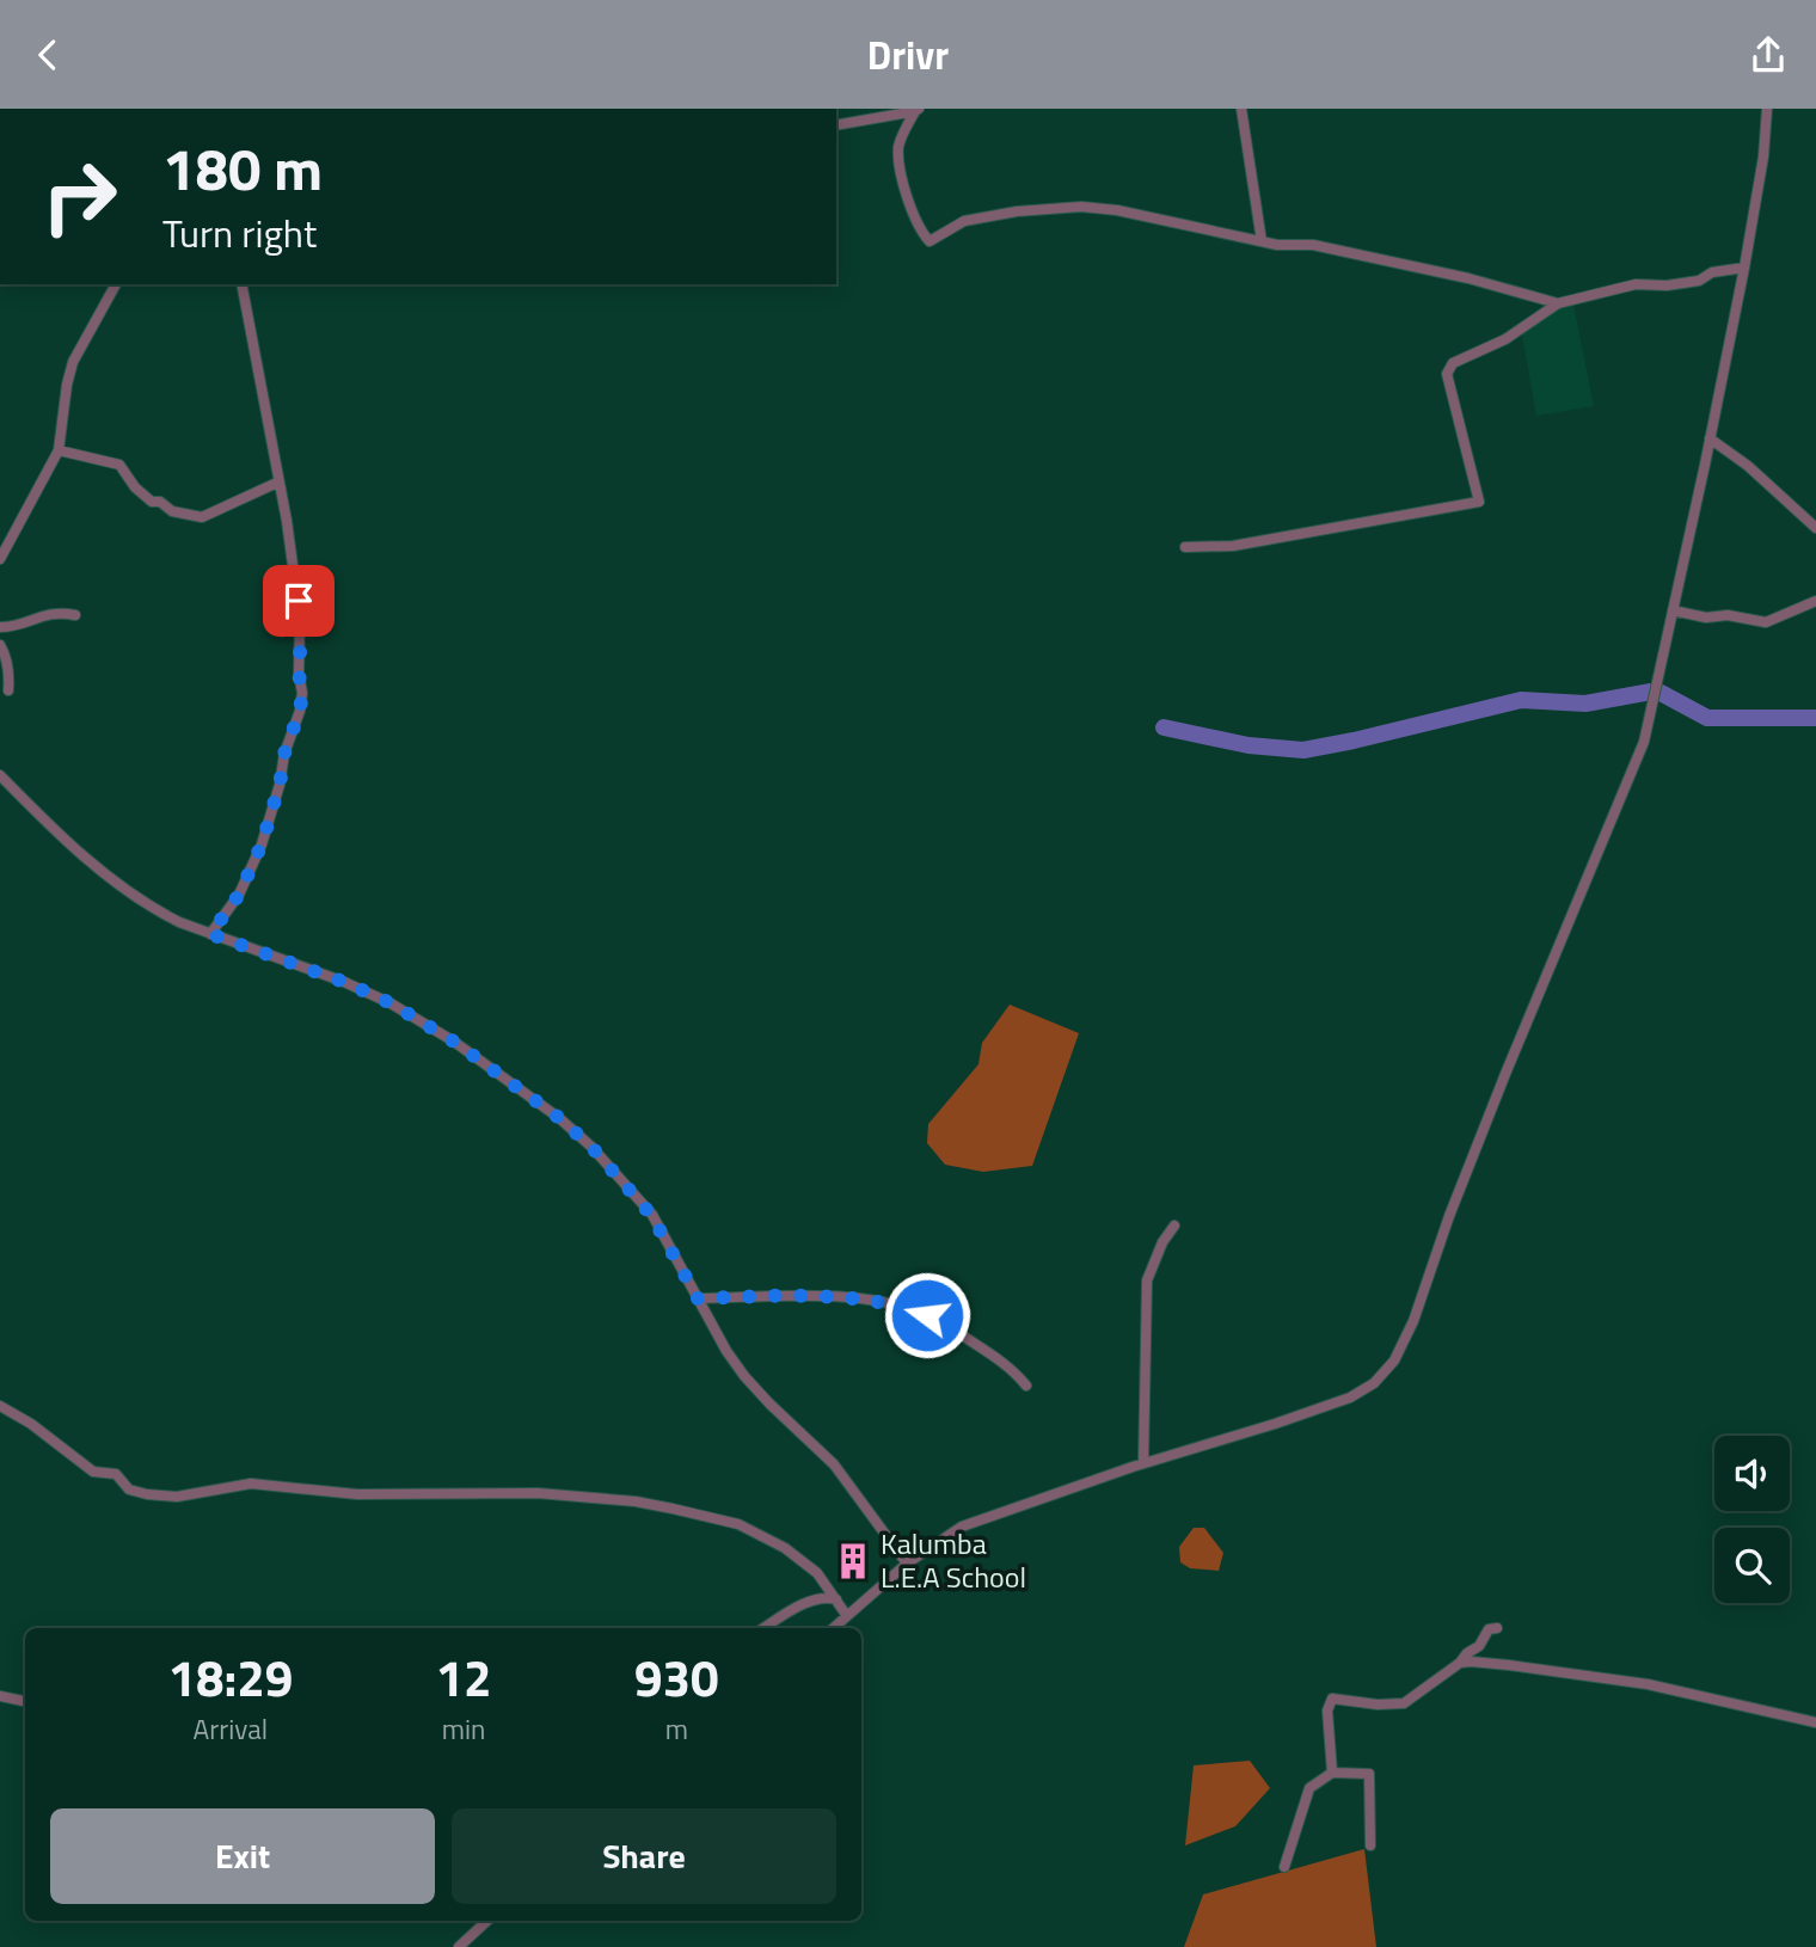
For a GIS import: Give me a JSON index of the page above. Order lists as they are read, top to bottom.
{
  "places": {
    "building": ["Kalumba L.E.A School"]
  },
  "page": {
    "header": "Drivr",
    "turn": ["180 m", "Turn right"],
    "eta": [
      "18:29",
      "Arrival",
      "12",
      "min",
      "930",
      "m"
    ],
    "buttons": ["Exit", "Share"]
  }
}
